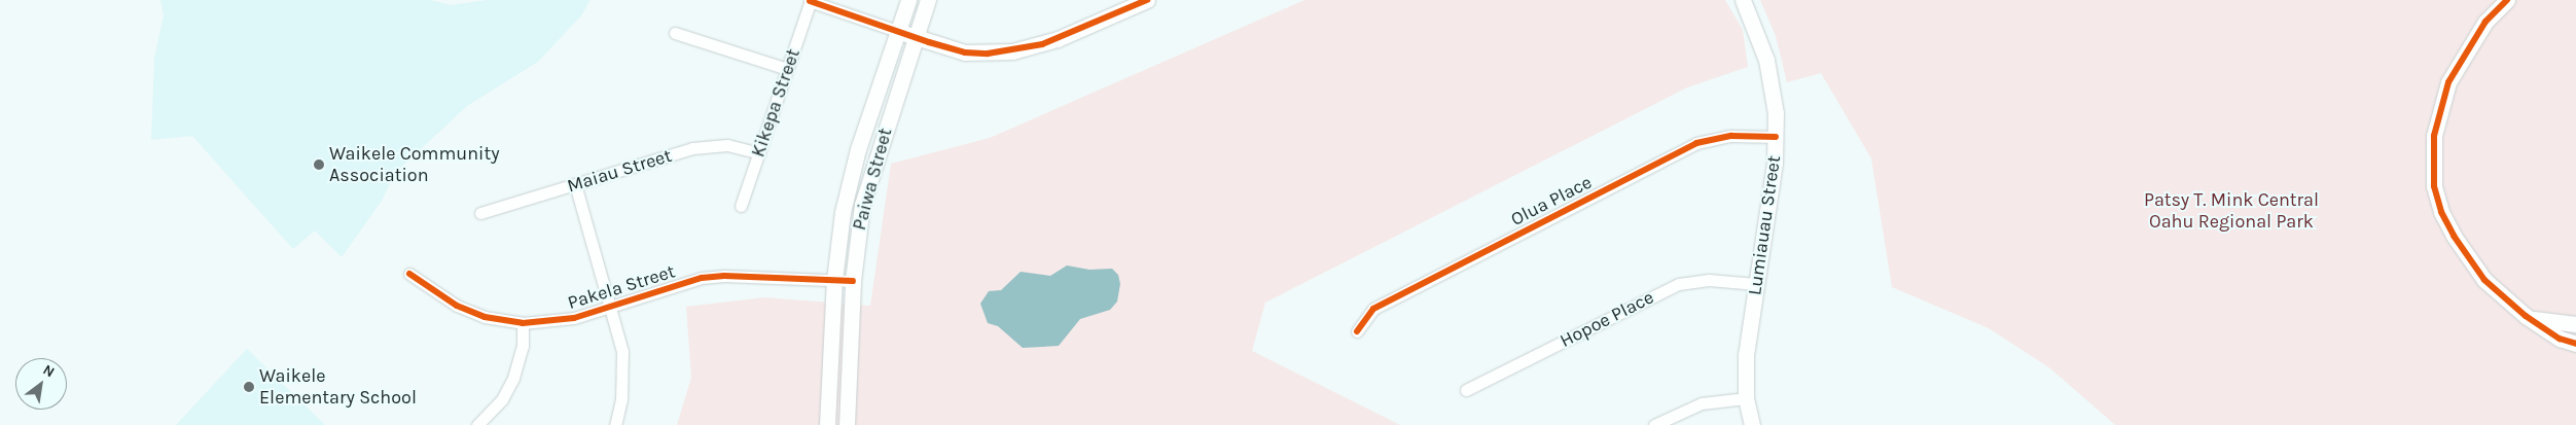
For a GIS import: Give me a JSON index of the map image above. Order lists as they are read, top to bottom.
{
  "streets": {
    "street": [
      "Kikepa Street",
      "Maiau Street",
      "Paiwa Street",
      "Olua Place",
      "Lumiauau Street",
      "Pakela Street",
      "Hopoe Place"
    ]
  },
  "crossings": [
    ["Kikepa Street", "Maiau Street"],
    ["Paiwa Street", "Pakela Street"],
    ["Olua Place", "Lumiauau Street"],
    ["Lumiauau Street", "Hopoe Place"]
  ],
  "parks": ["Patsy T. Mink Central Oahu Regional Park"],
  "places": ["Waikele Community Association", "Waikele Elementary School"],
  "north": "top right"
}
